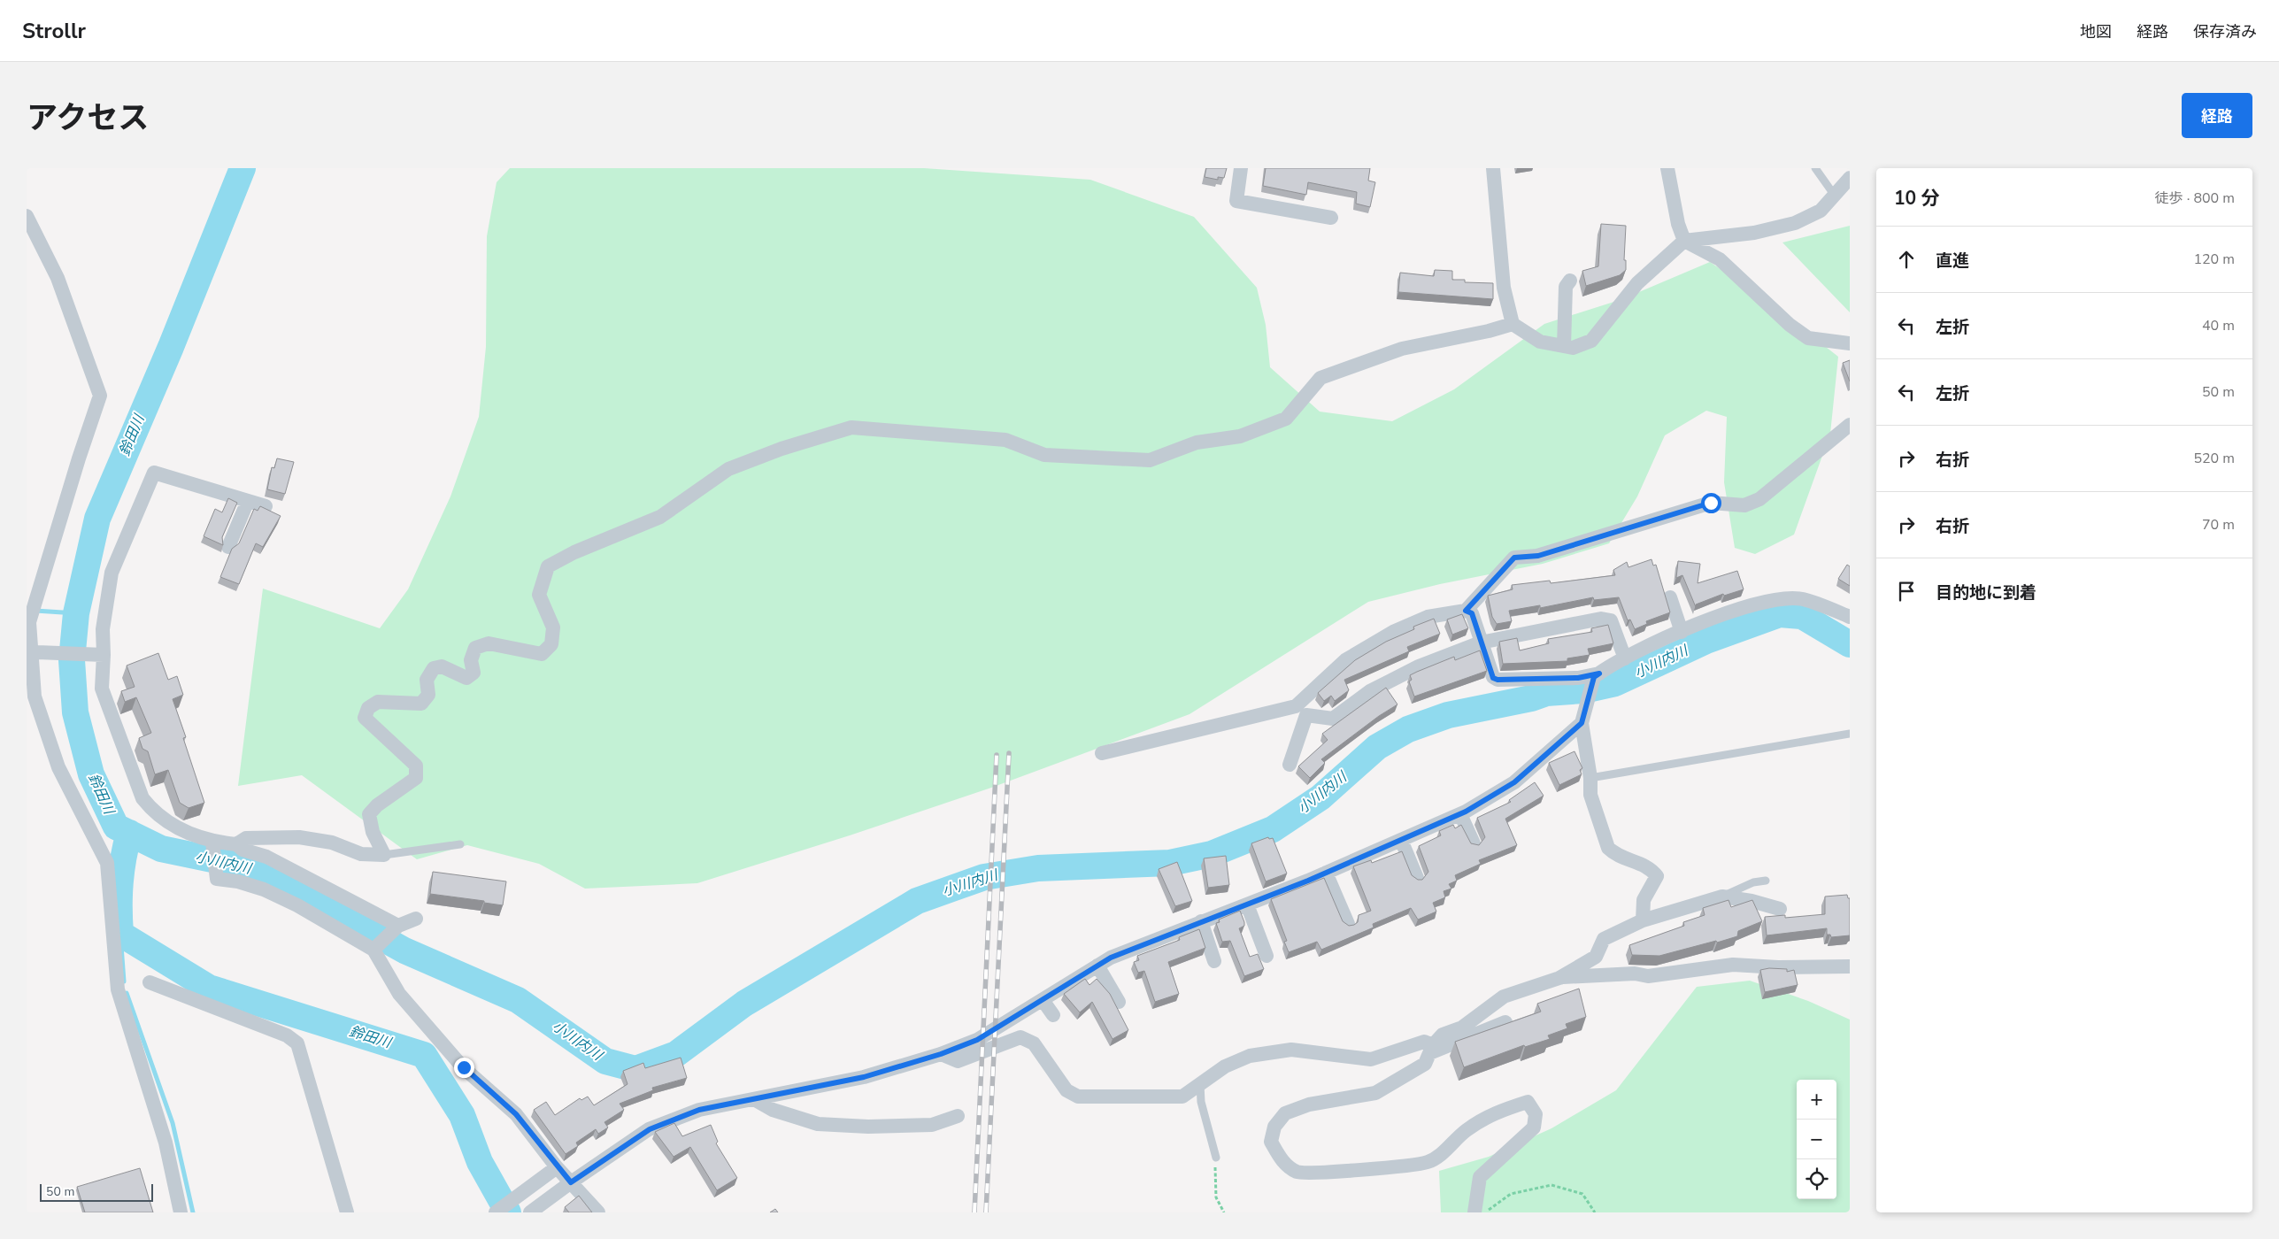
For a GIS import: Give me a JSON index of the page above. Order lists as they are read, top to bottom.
{
  "water": ["鈴田川", "小川内川"],
  "scale_bar": "50 m",
  "page": {
    "header": "Strollr",
    "nav": ["地図", "経路", "保存済み"],
    "title": "アクセス",
    "buttons": "経路",
    "heading": ["10 分", "徒歩 · 800 m"],
    "list": [
      ["直進", "120 m"],
      ["左折", "40 m"],
      ["左折", "50 m"],
      ["右折", "520 m"],
      ["右折", "70 m"],
      "目的地に到着"
    ],
    "map_buttons": ["+", "−"],
    "scale": "50 m"
  }
}
